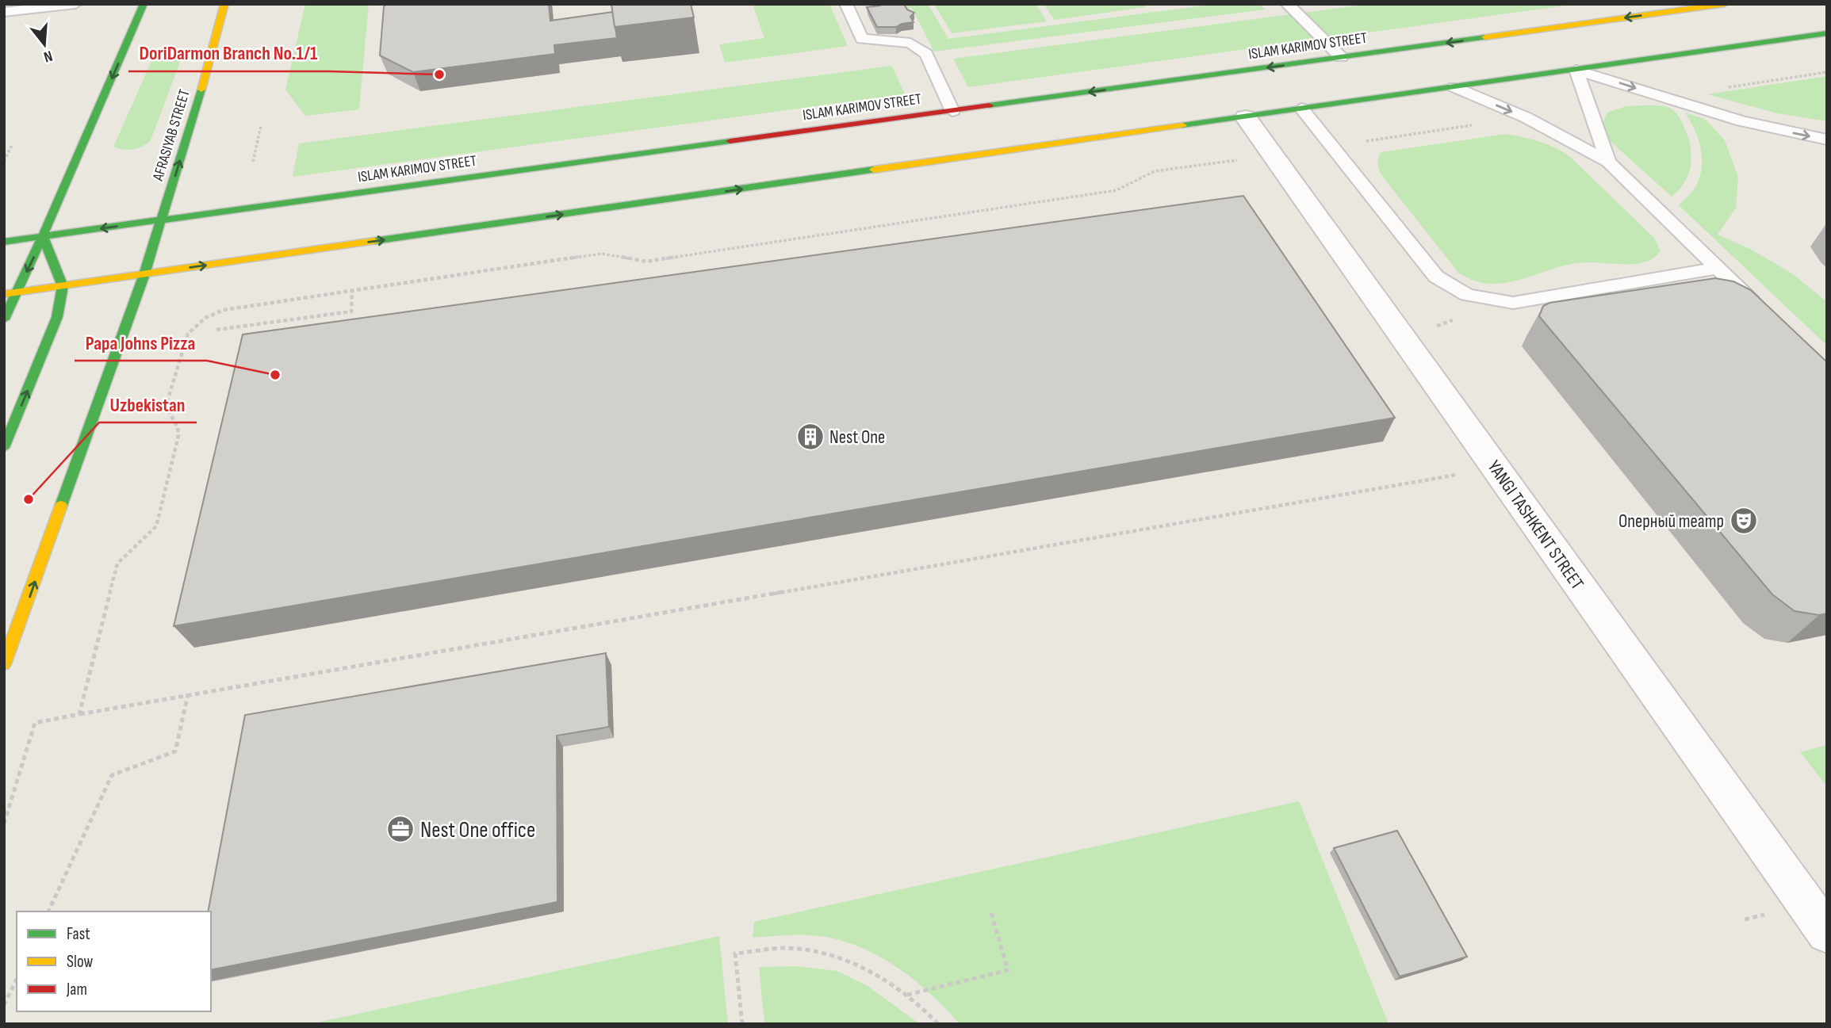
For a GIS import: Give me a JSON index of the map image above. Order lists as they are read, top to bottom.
{
  "streets": {
    "main road": ["ISLAM KARIMOV STREET", "AFRASIYAB STREET"],
    "street": ["YANGI TASHKENT STREET"]
  },
  "crossings": [
    ["ISLAM KARIMOV STREET", "AFRASIYAB STREET"]
  ],
  "places": {
    "other": ["DoriDarmon Branch No.1/1", "Papa Johns Pizza", "Uzbekistan"],
    "building": ["Nest One"],
    "theatre": ["Оперный театр"],
    "office": ["Nest One office"]
  },
  "legend": ["Fast", "Slow", "Jam"],
  "north": "bottom"
}
